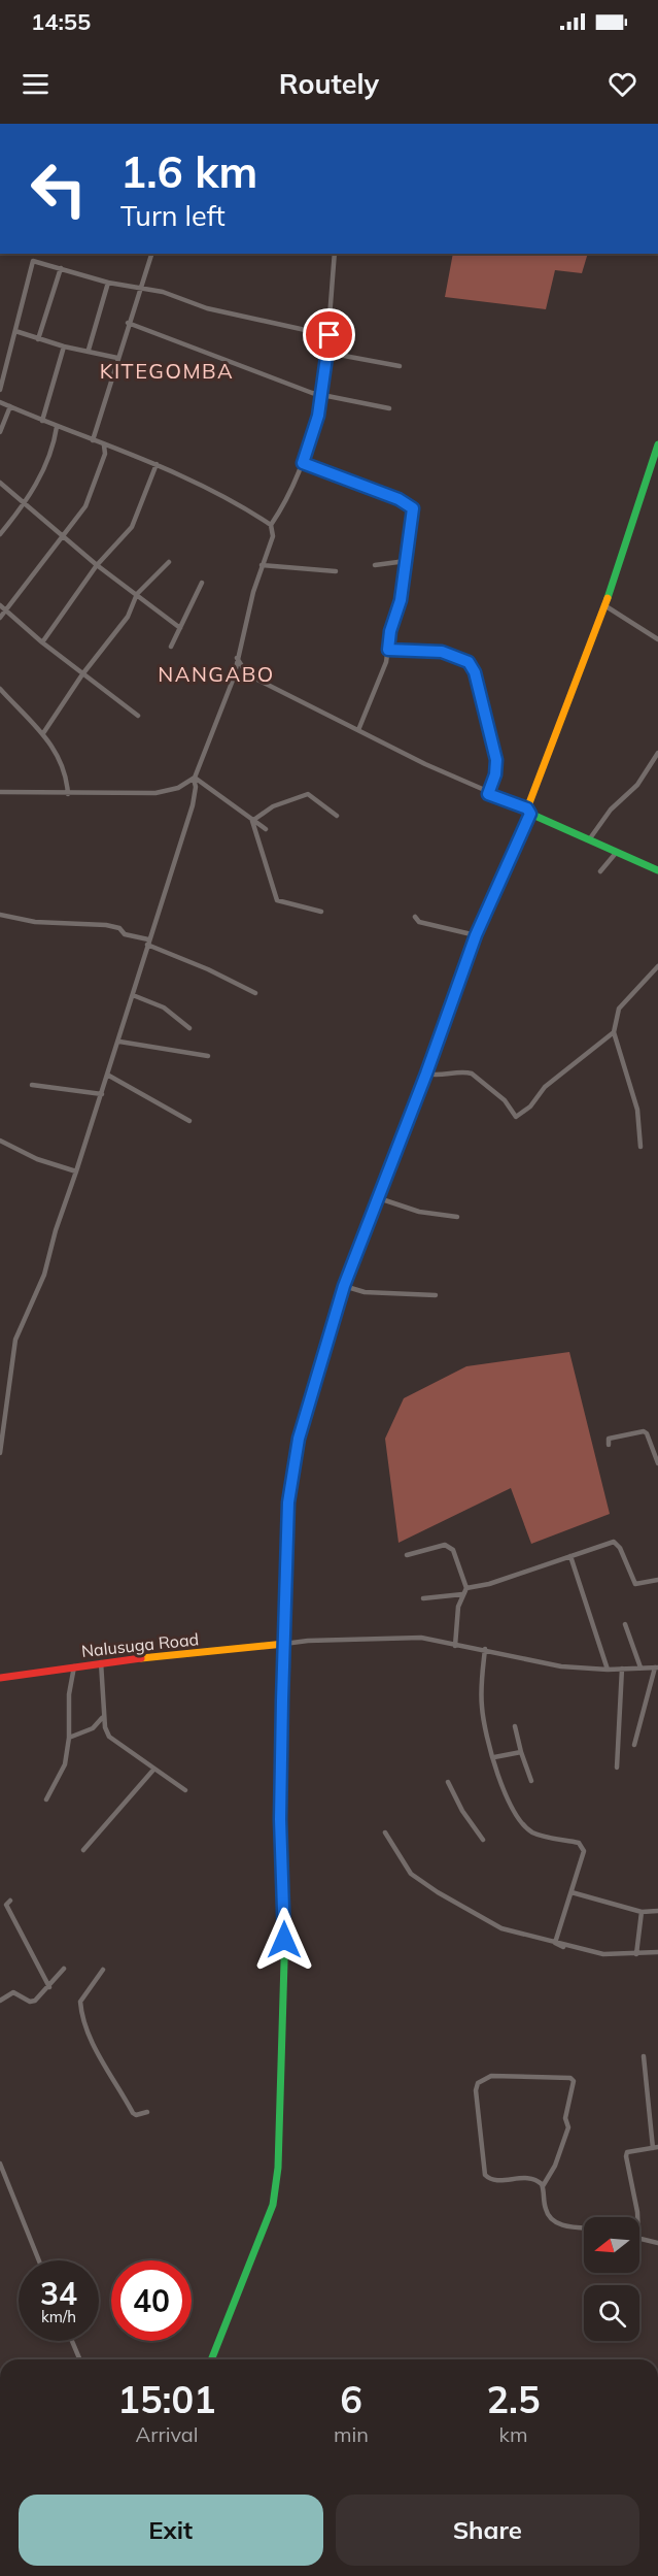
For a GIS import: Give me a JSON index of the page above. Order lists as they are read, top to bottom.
{
  "streets": {
    "street": ["Nalusuga Road"]
  },
  "districts": ["KITEGOMBA", "NANGABO"],
  "north": "left",
  "page": {
    "status": "14:55",
    "header": "Routely",
    "turn": ["1.6 km", "Turn left"],
    "speed": "34 km/h",
    "limit": "40",
    "eta": [
      "15:01",
      "Arrival",
      "6",
      "min",
      "2.5",
      "km"
    ],
    "buttons": ["Exit", "Share"]
  }
}
